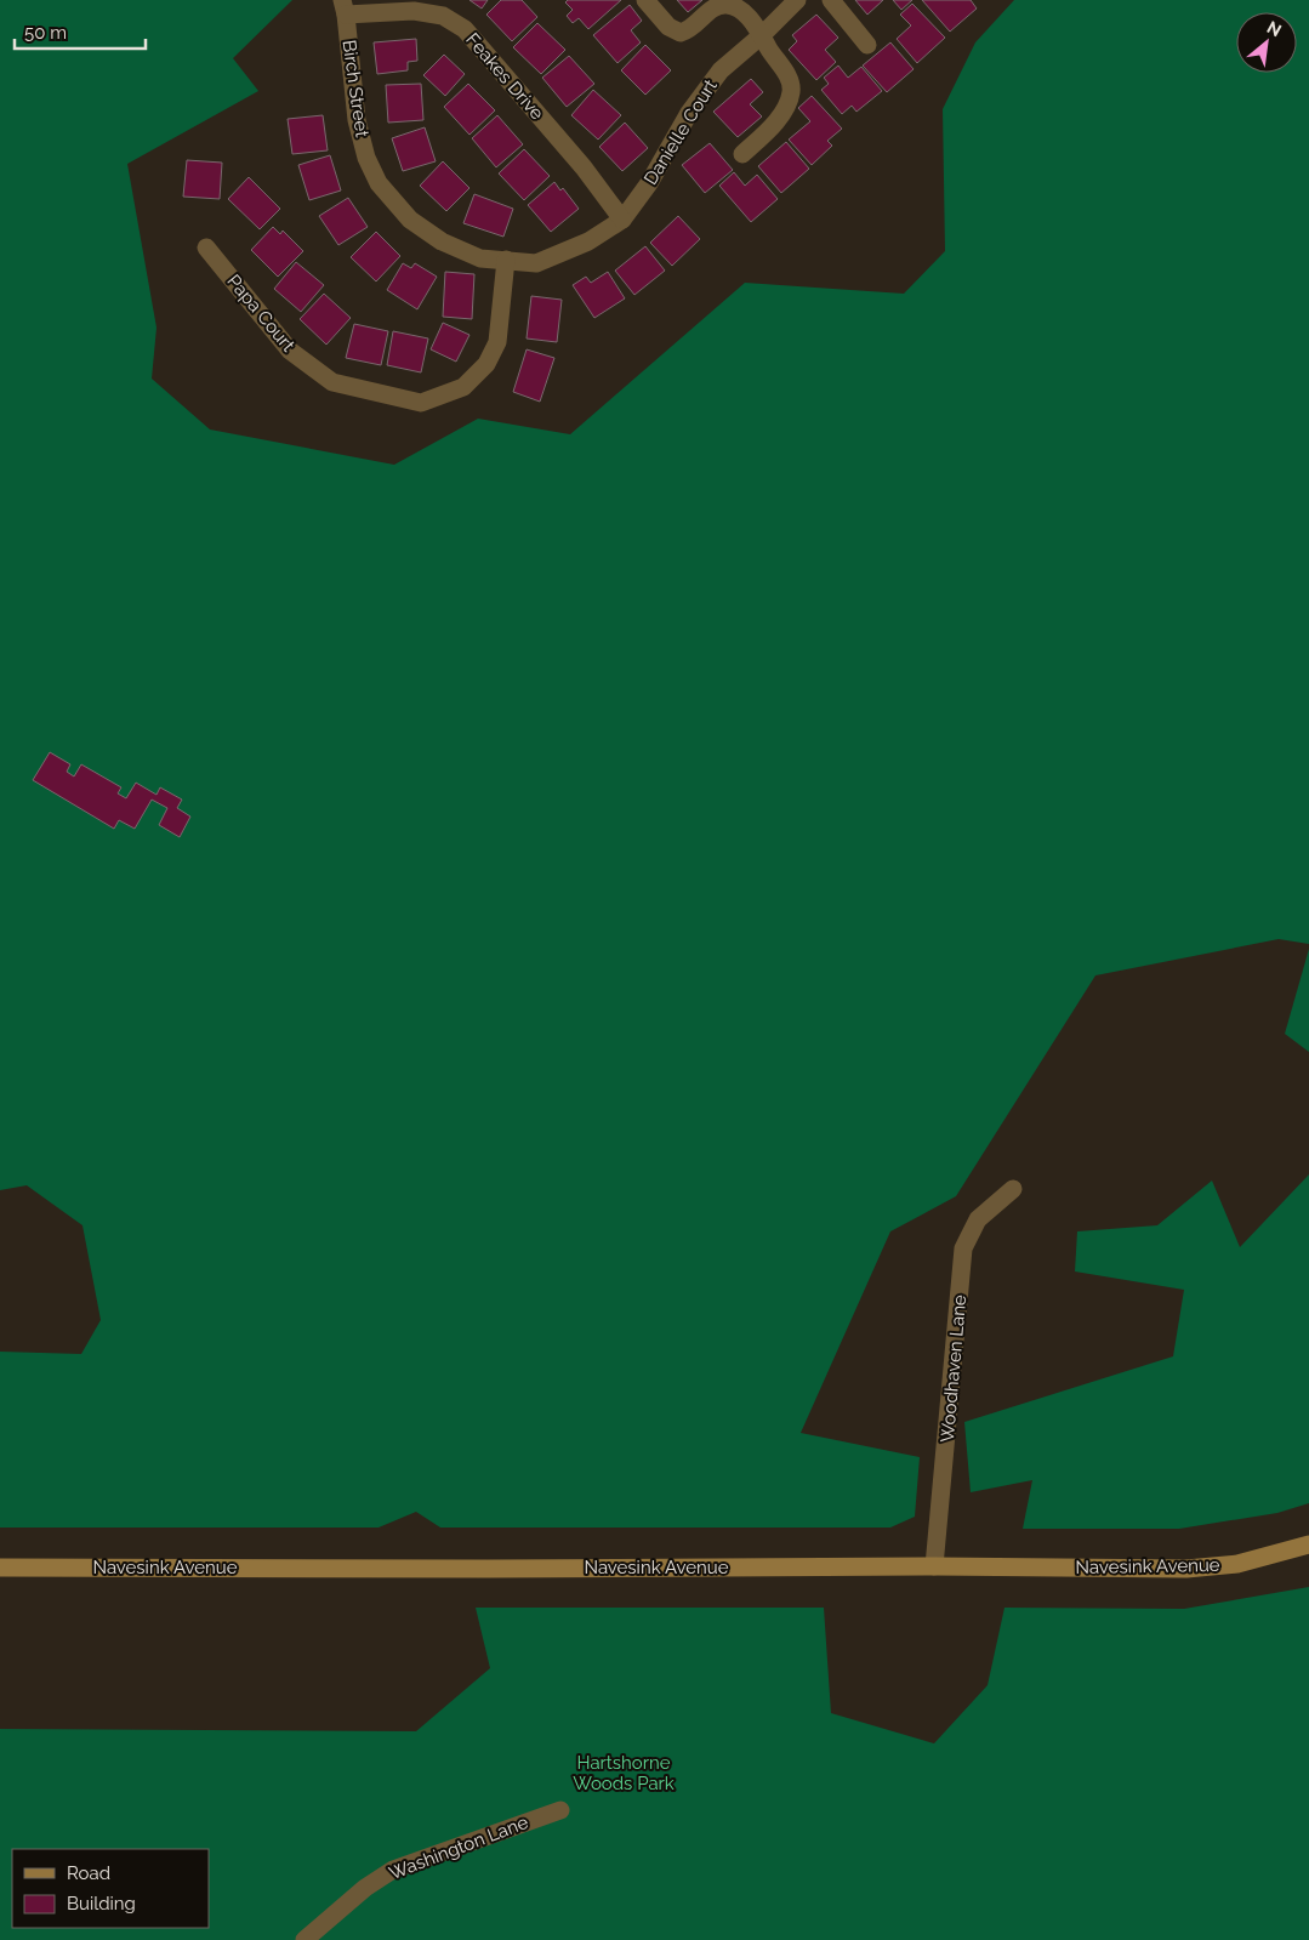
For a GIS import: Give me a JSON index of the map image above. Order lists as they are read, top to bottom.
{
  "streets": {
    "main road": ["Navesink Avenue"],
    "street": [
      "Feakes Drive",
      "Birch Street",
      "Danielle Court",
      "Papa Court",
      "Woodhaven Lane",
      "Washington Lane"
    ]
  },
  "crossings": [
    ["Feakes Drive", "Birch Street"],
    ["Feakes Drive", "Danielle Court"],
    ["Birch Street", "Danielle Court"],
    ["Birch Street", "Papa Court"],
    ["Woodhaven Lane", "Navesink Avenue"]
  ],
  "parks": ["Hartshorne Woods Park"],
  "legend": ["Road", "Building"],
  "scale_bar": "50 m",
  "north": "top right"
}
